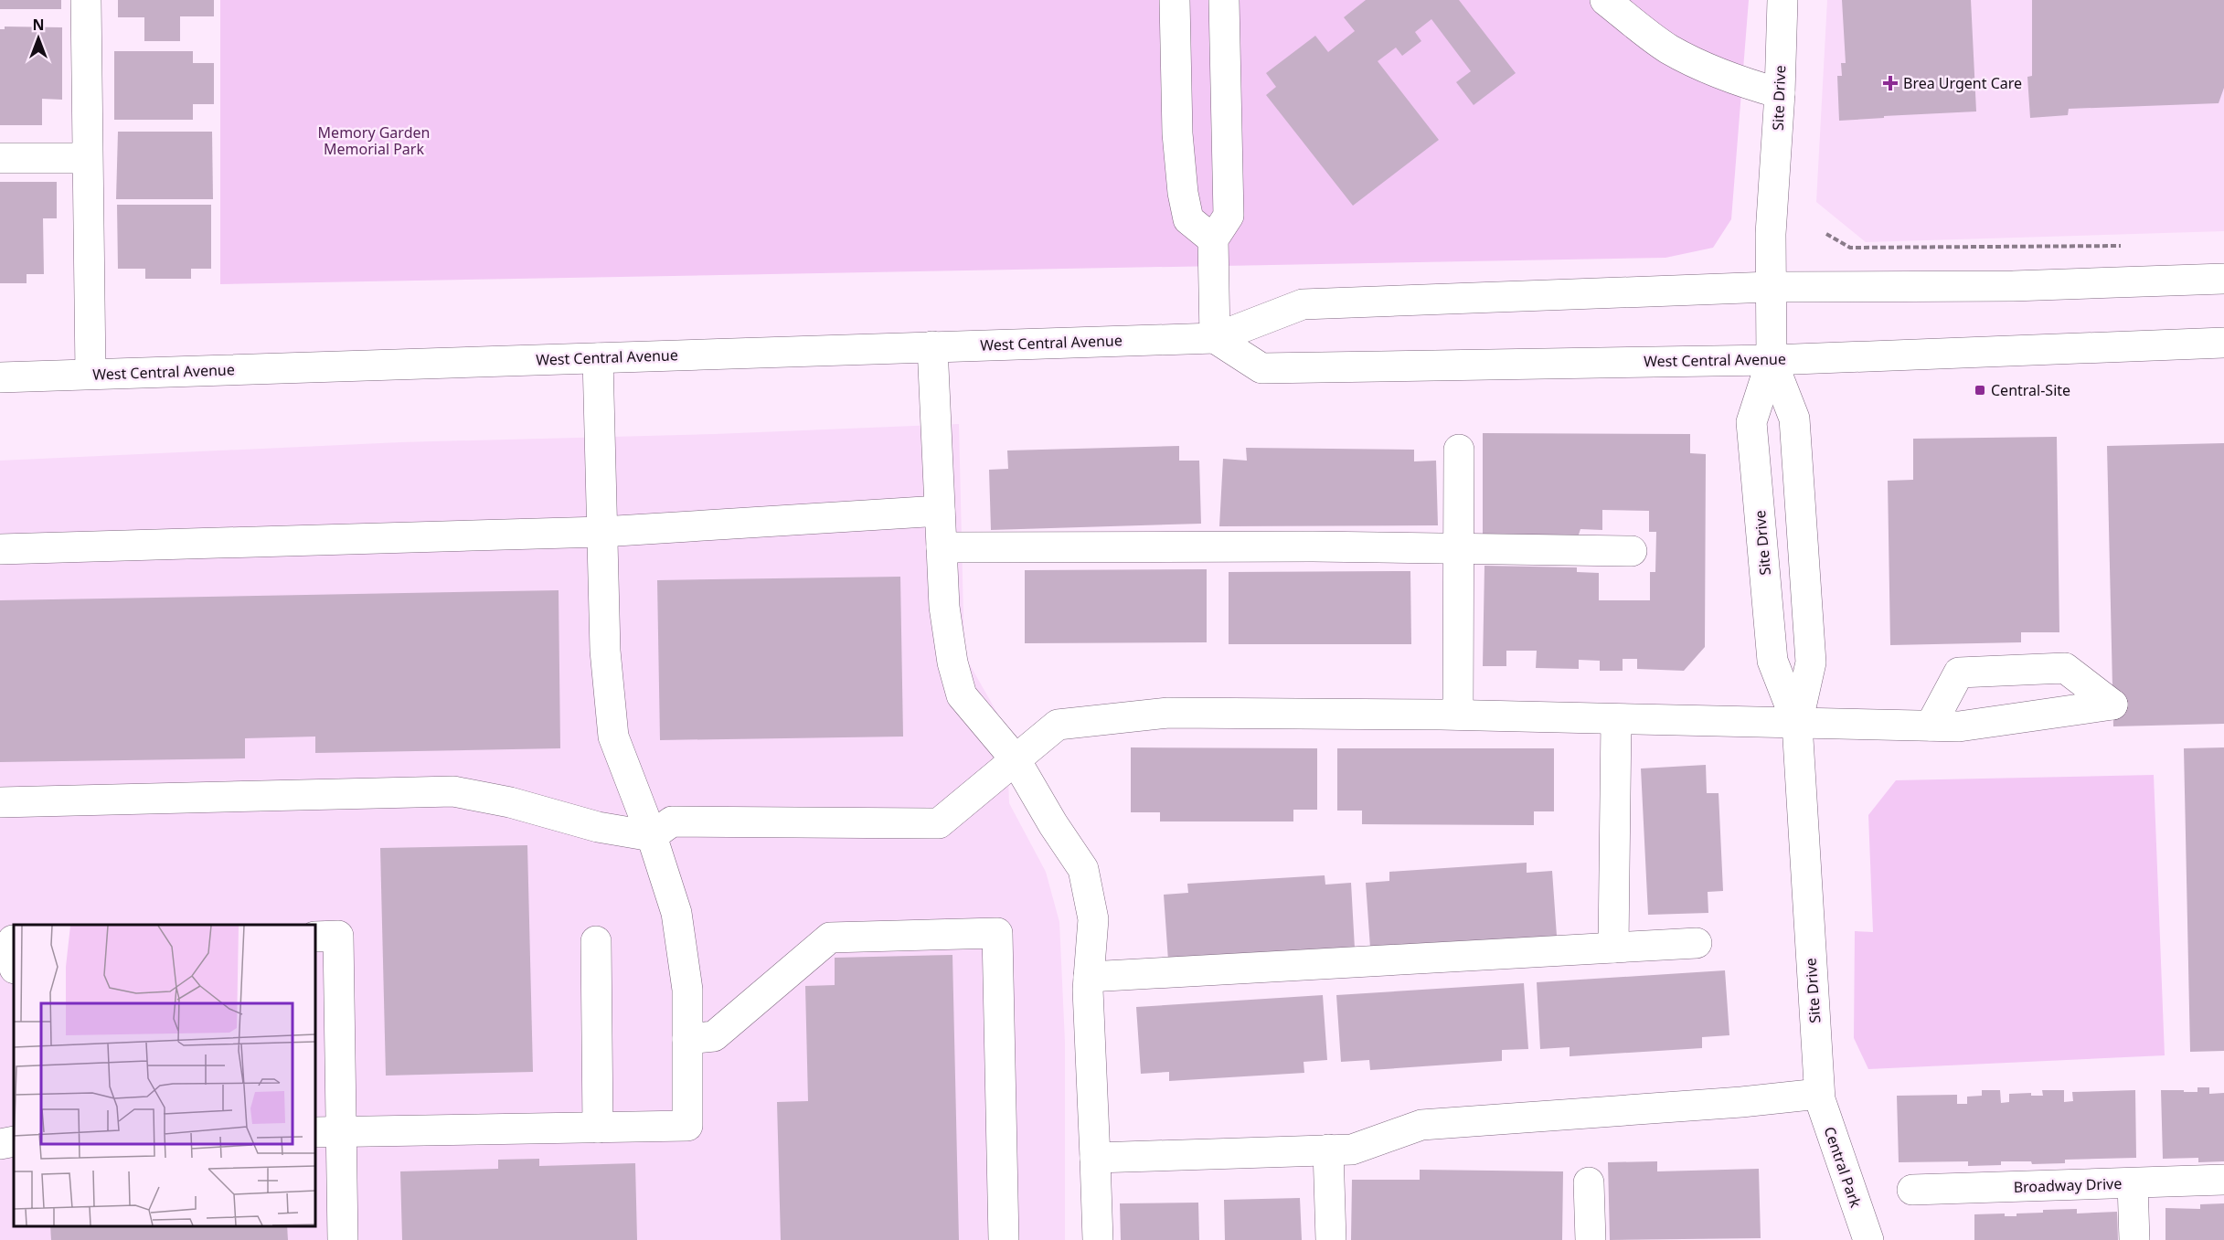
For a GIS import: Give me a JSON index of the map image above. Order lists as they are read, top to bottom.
{
  "streets": {
    "main road": [
      "Site Drive",
      "West Central Avenue",
      "Central Park",
      "Broadway Drive"
    ]
  },
  "crossings": [
    ["Site Drive", "West Central Avenue"],
    ["Site Drive", "Central Park"]
  ],
  "parks": ["Memory Garden Memorial Park"],
  "places": {
    "health": ["Brea Urgent Care"],
    "transit": ["Central-Site"]
  },
  "north": "top"
}
